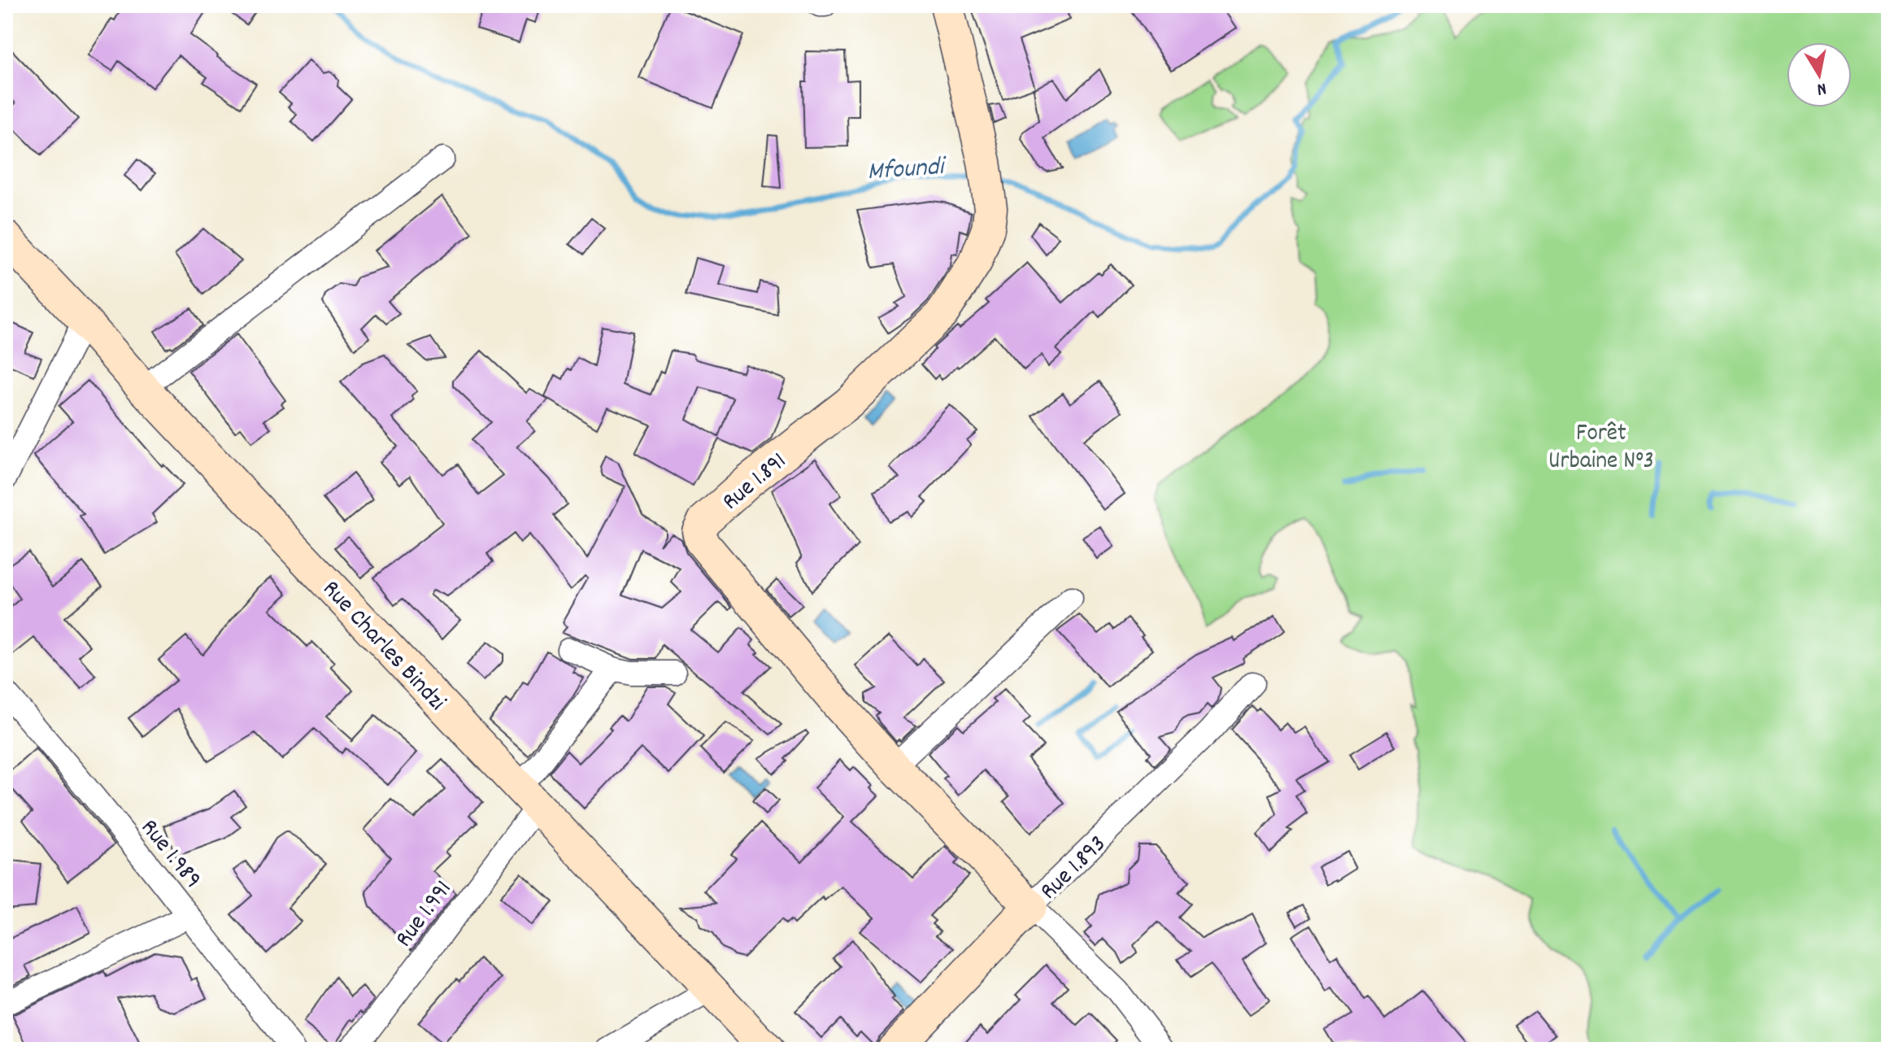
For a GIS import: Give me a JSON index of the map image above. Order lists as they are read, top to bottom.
{
  "streets": {
    "street": [
      "Rue 1.891",
      "Rue Charles Bindzi",
      "Rue 1.989",
      "Rue 1.893",
      "Rue 1.991"
    ]
  },
  "crossings": [
    ["Rue 1.891", "Rue 1.893"],
    ["Rue Charles Bindzi", "Rue 1.991"]
  ],
  "water": ["Mfoundi"],
  "parks": ["Forêt Urbaine N°3"],
  "north": "bottom"
}
